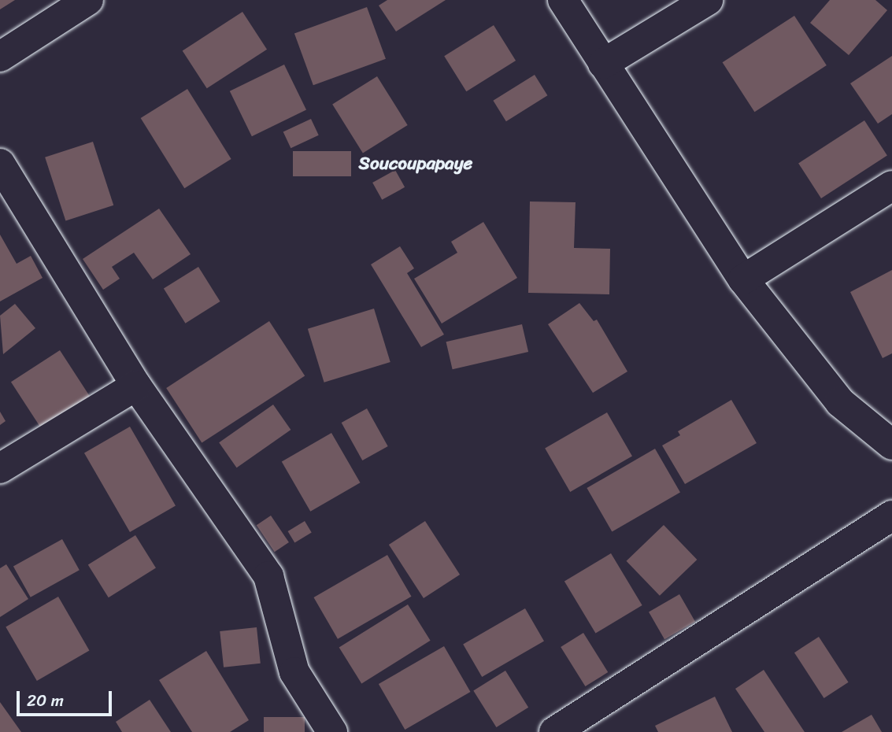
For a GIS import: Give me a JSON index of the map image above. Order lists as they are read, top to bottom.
{
  "districts": ["Soucoupapaye"],
  "scale_bar": "20 m"
}
